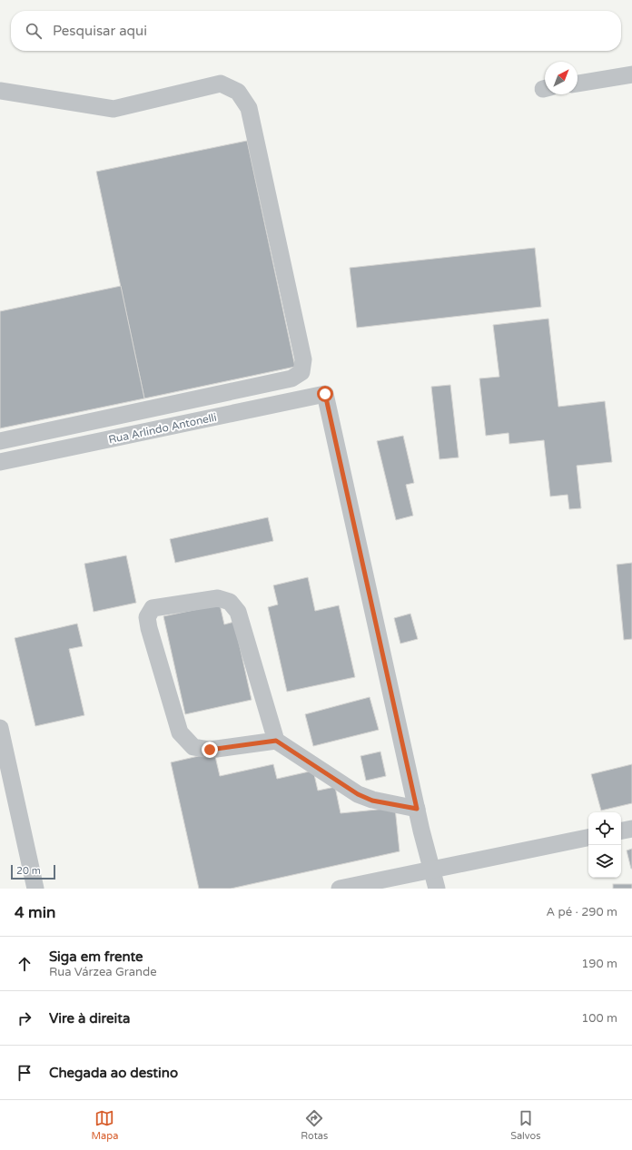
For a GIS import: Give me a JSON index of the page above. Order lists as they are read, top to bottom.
{
  "streets": {
    "street": ["Rua Arlindo Antonelli"]
  },
  "scale_bar": "20 m",
  "north": "top right",
  "page": {
    "search": "Pesquisar aqui",
    "scale": "20 m",
    "heading": ["4 min", "A pé · 290 m"],
    "list": [
      ["Siga em frente", "Rua Várzea Grande", "190 m"],
      ["Vire à direita", "100 m"],
      "Chegada ao destino"
    ],
    "nav": ["Mapa", "Rotas", "Salvos"]
  }
}
